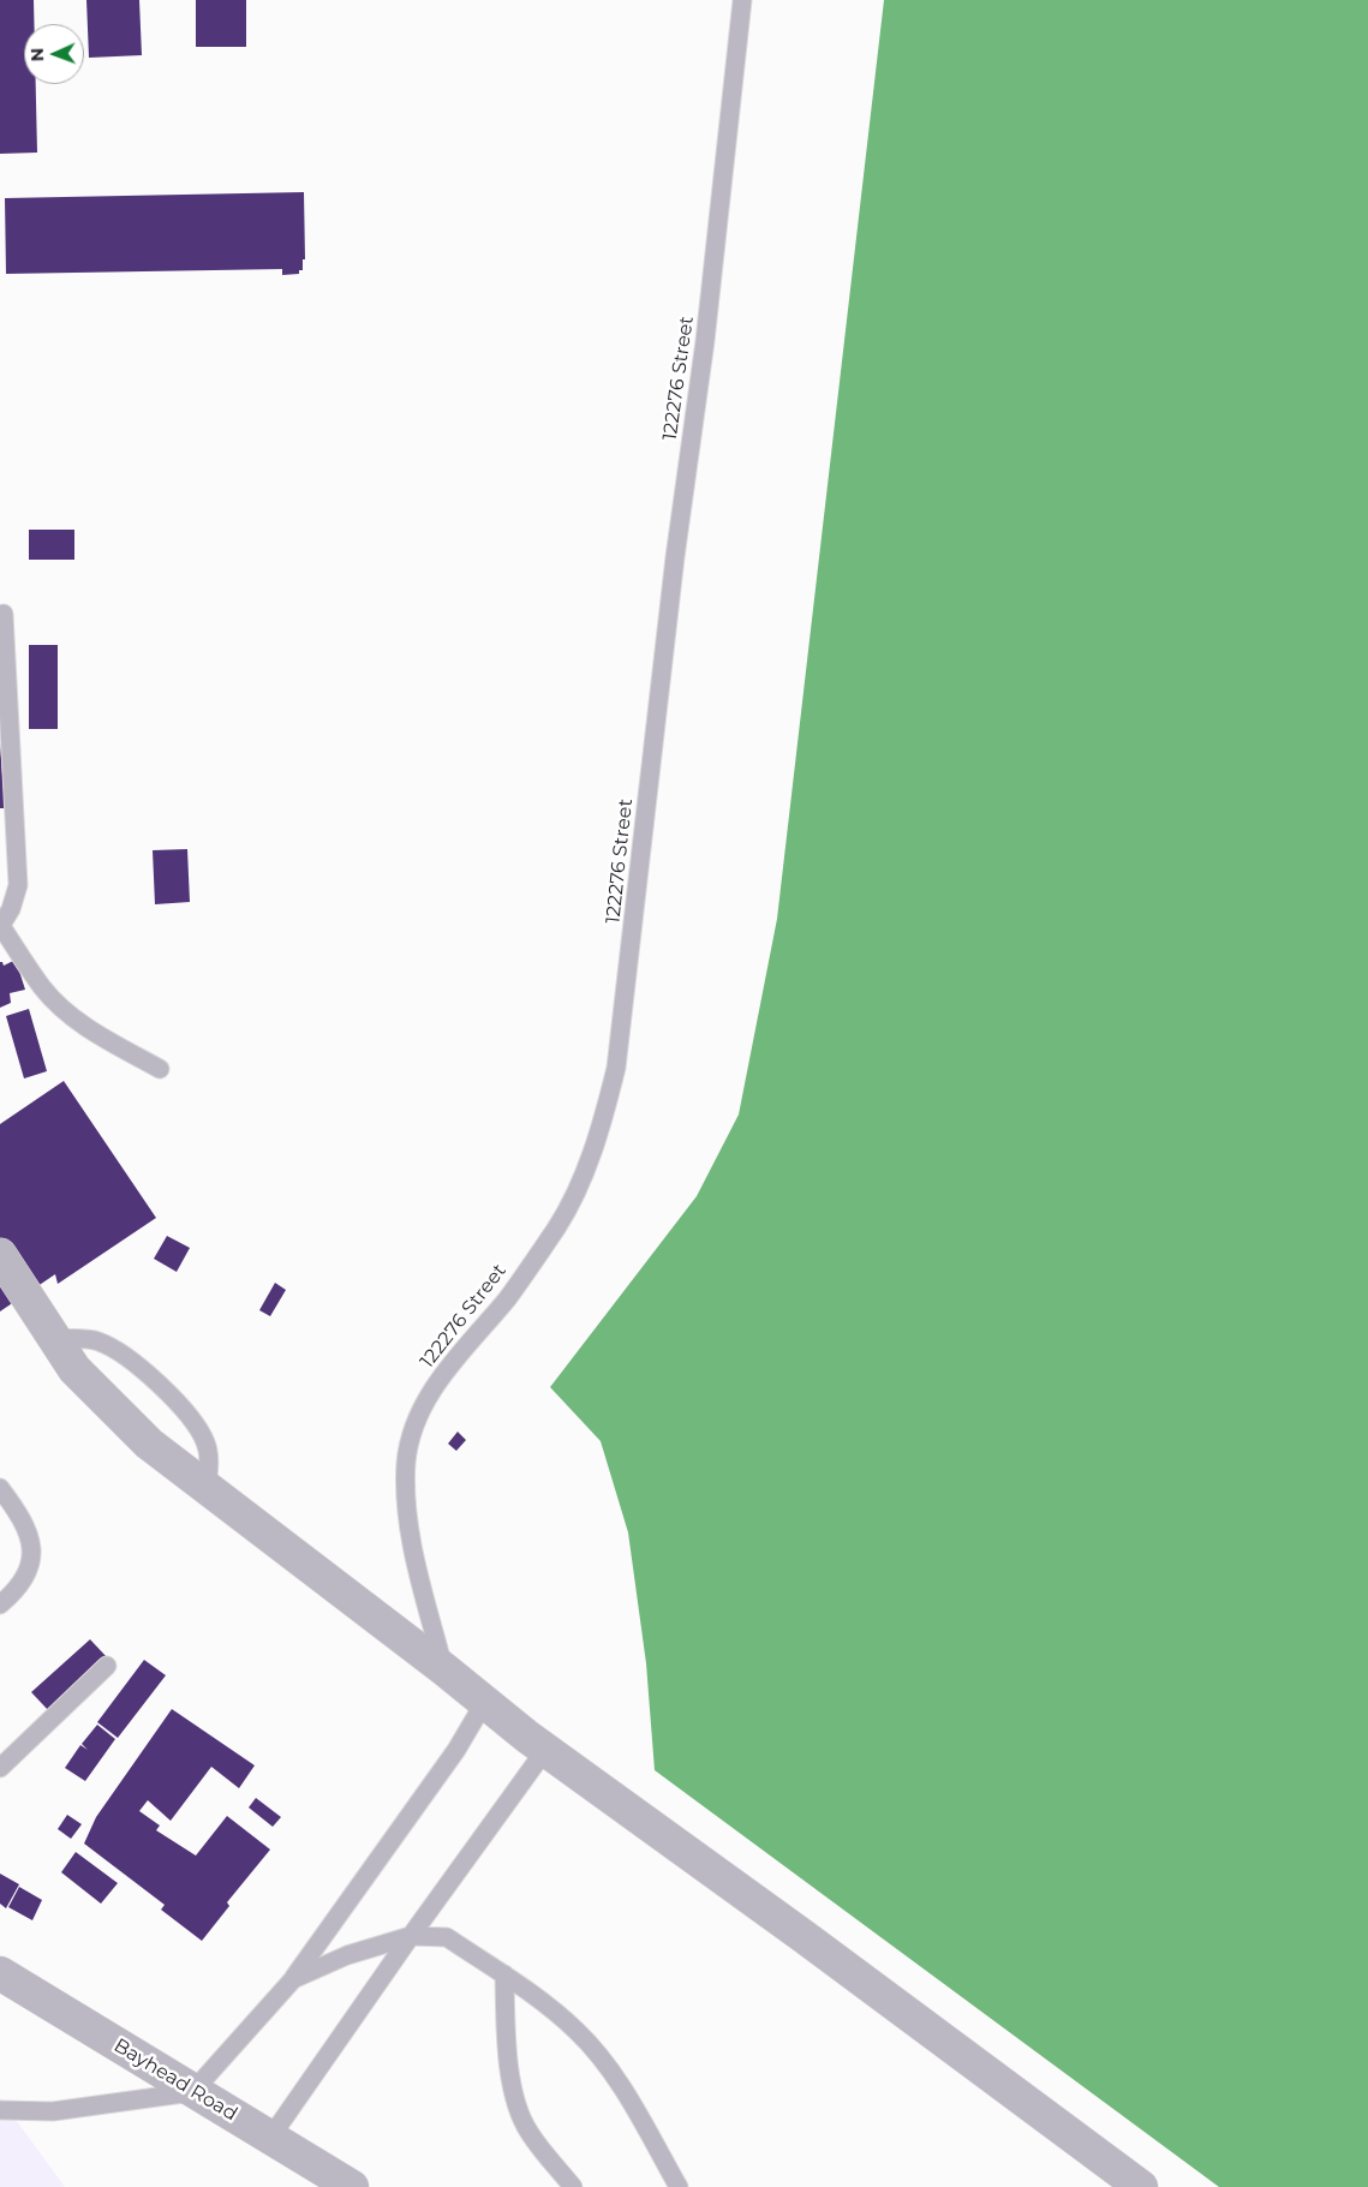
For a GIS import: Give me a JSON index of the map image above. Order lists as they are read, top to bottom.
{
  "streets": {
    "street": ["Bayhead Road"],
    "lane": ["122276 Street"]
  },
  "north": "left"
}
